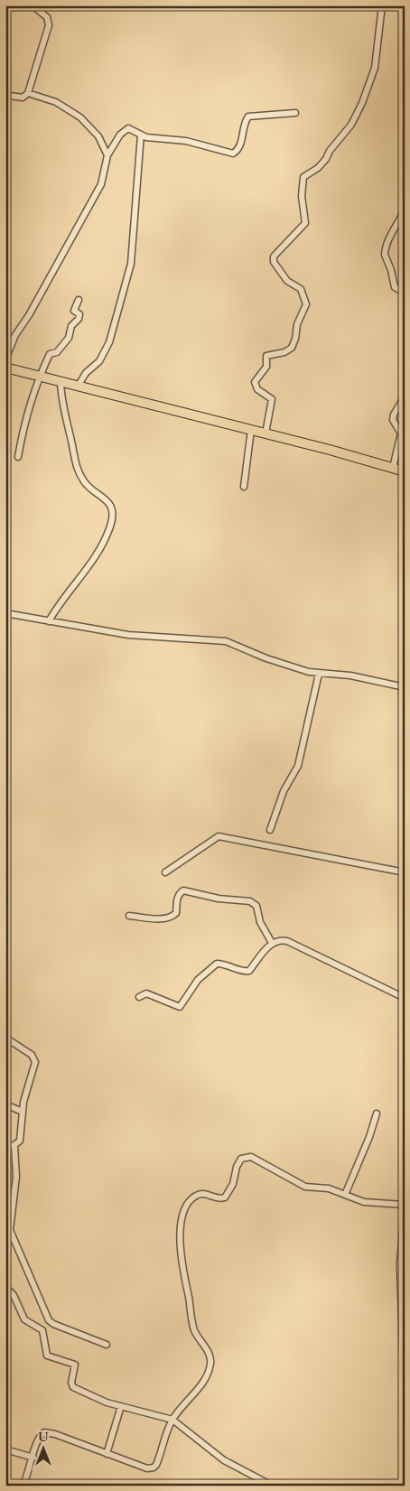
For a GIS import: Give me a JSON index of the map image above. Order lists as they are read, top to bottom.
{
  "north": "top"
}
